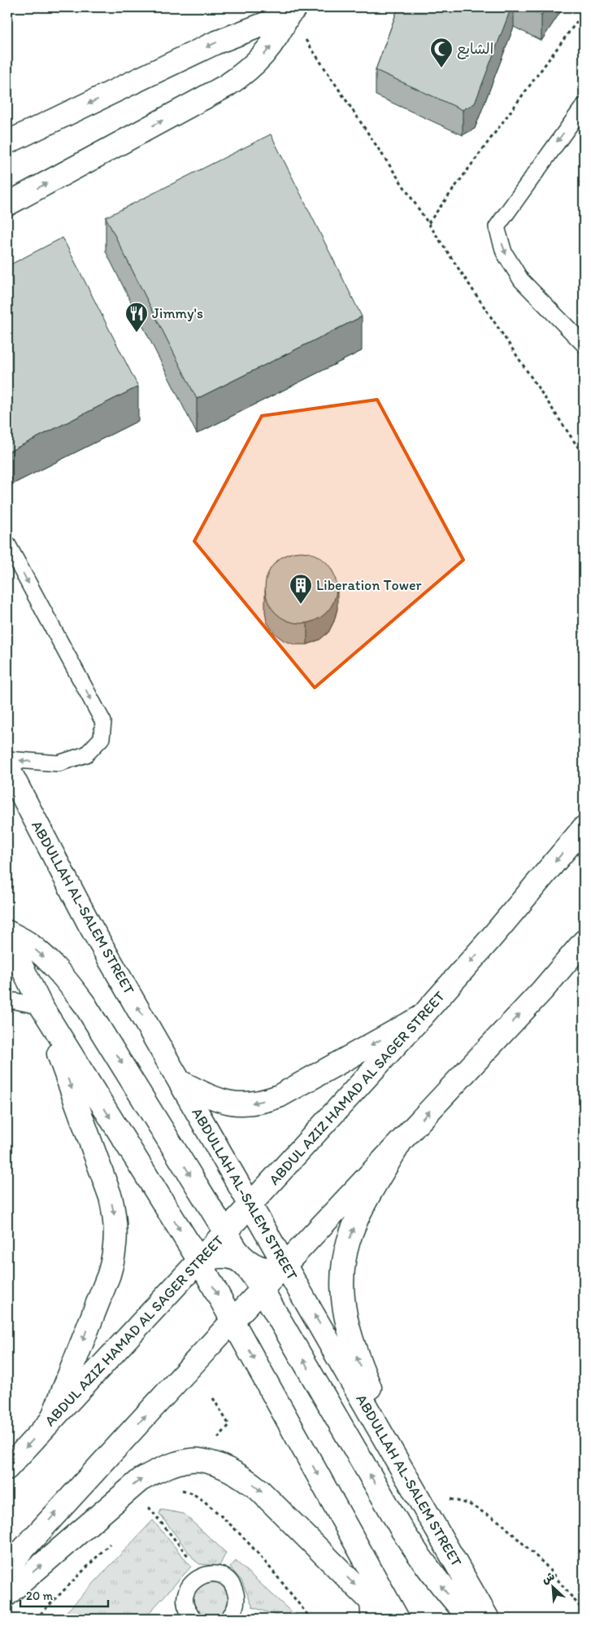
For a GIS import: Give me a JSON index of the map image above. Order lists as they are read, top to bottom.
{
  "streets": {
    "main road": ["ABDULLAH AL-SALEM STREET", "ABDUL AZIZ HAMAD AL SAGER STREET"]
  },
  "crossings": [
    ["ABDULLAH AL-SALEM STREET", "ABDUL AZIZ HAMAD AL SAGER STREET"]
  ],
  "places": {
    "mosque": ["الشايع"],
    "restaurant": ["Jimmy's"],
    "building": ["Liberation Tower"]
  },
  "scale_bar": "20 m",
  "north": "top left"
}
